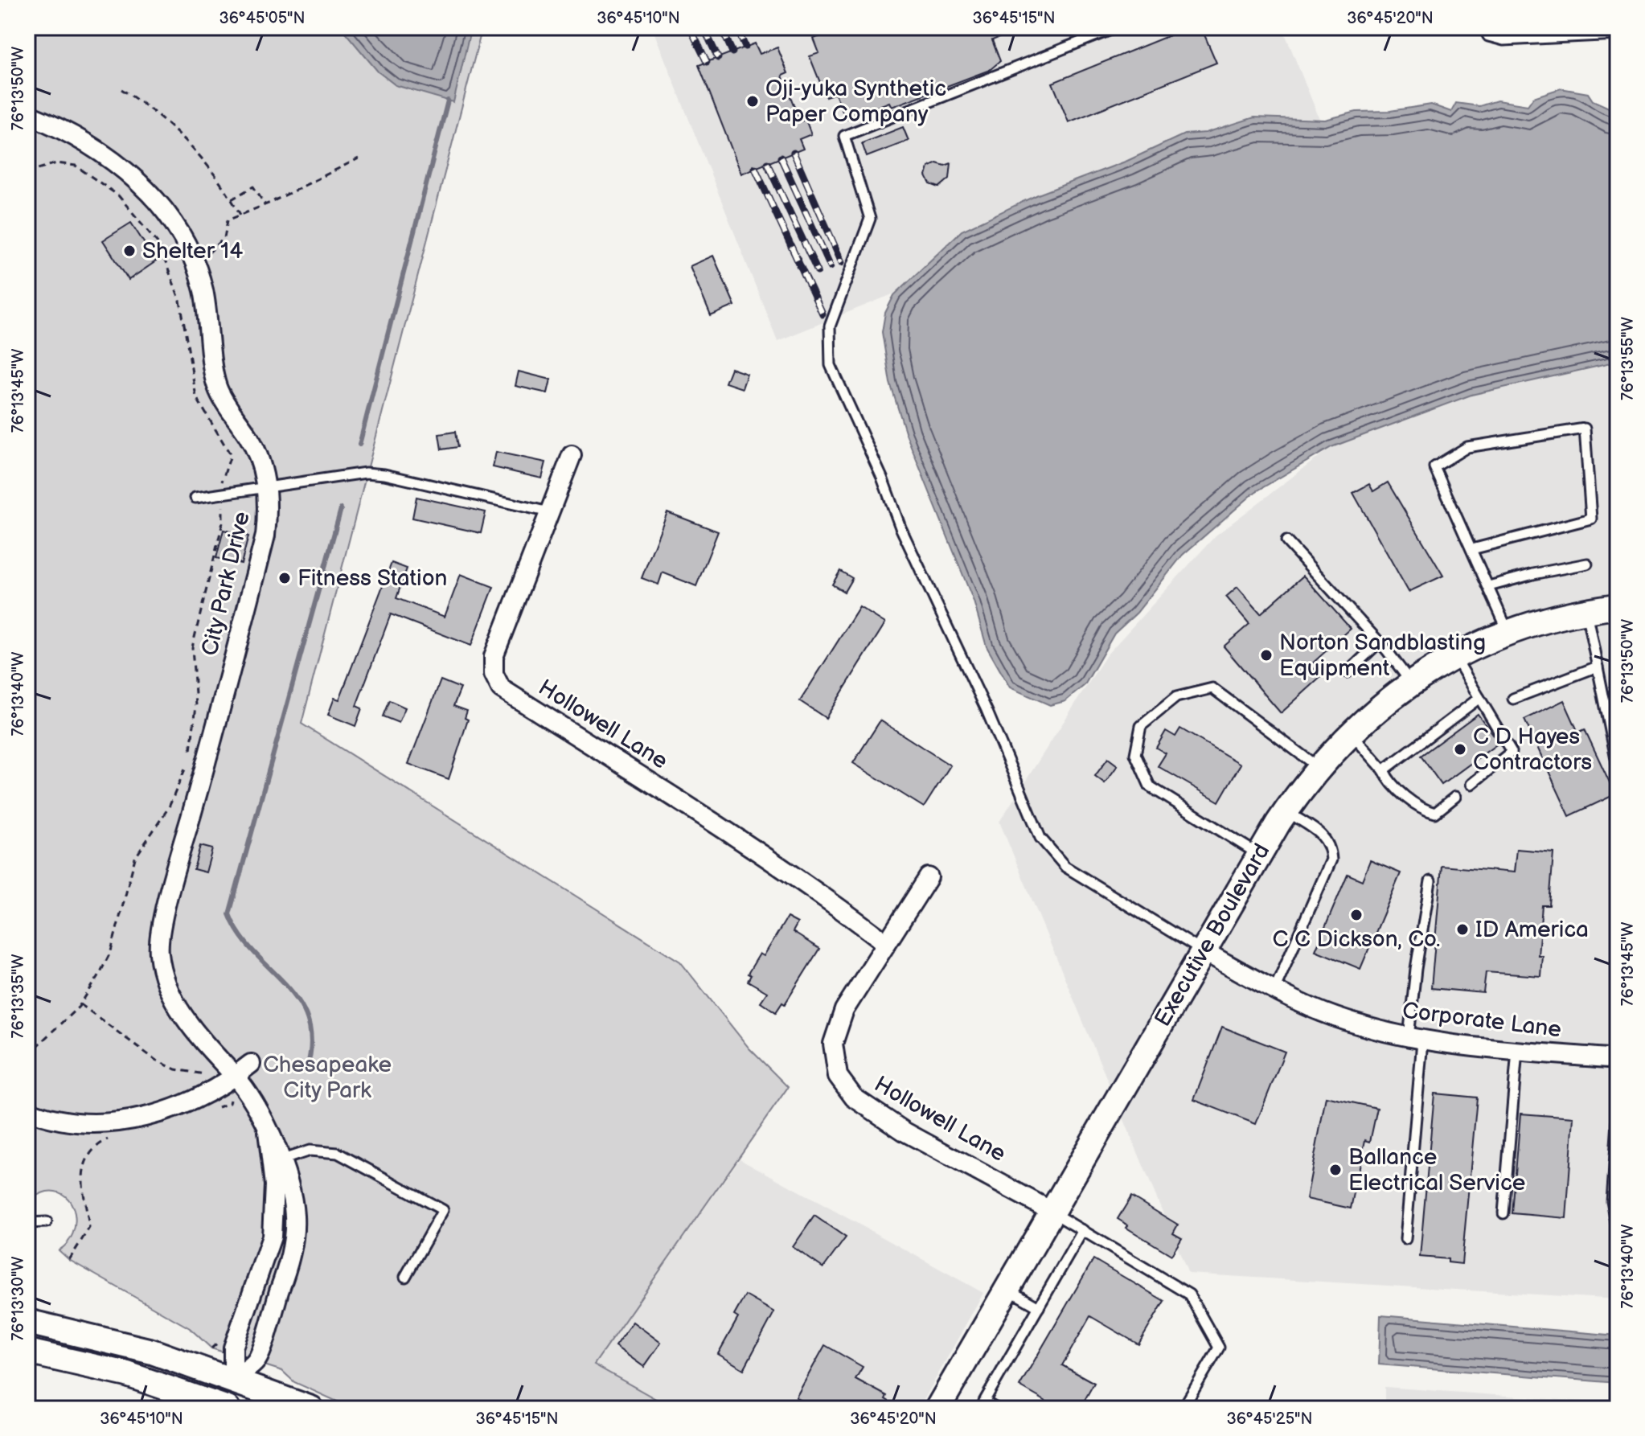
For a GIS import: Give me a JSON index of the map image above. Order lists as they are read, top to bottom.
{
  "streets": {
    "street": [
      "City Park Drive",
      "Hollowell Lane",
      "Executive Boulevard",
      "Corporate Lane"
    ]
  },
  "crossings": [
    ["Hollowell Lane", "Executive Boulevard"],
    ["Executive Boulevard", "Corporate Lane"]
  ],
  "parks": ["Chesapeake City Park"],
  "places": [
    "Oji-yuka Synthetic Paper Company",
    "Shelter 14",
    "Fitness Station",
    "Norton Sandblasting Equipment",
    "C D Hayes Contractors",
    "C C Dickson, Co.",
    "ID America",
    "Ballance Electrical Service"
  ],
  "coordinates": [
    "36°45'05\"N",
    "36°45'10\"N",
    "36°45'15\"N",
    "36°45'20\"N",
    "76°13'50\"W",
    "76°13'55\"W",
    "76°13'45\"W",
    "76°13'40\"W",
    "76°13'35\"W",
    "76°13'30\"W",
    "36°45'25\"N"
  ]
}
